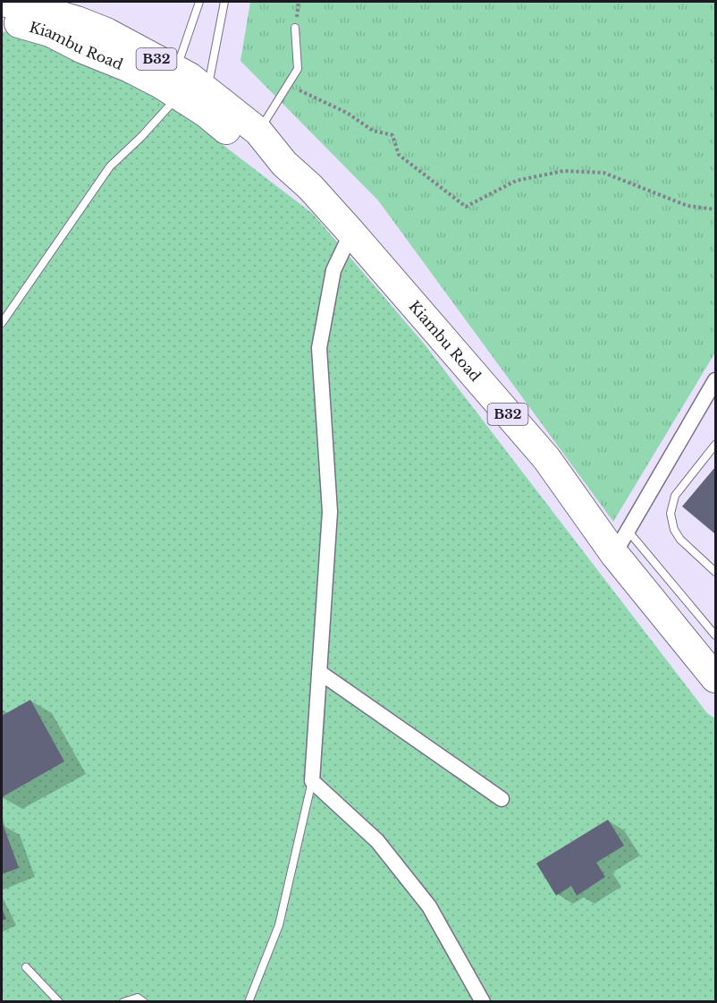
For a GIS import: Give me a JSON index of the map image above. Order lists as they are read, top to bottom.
{
  "streets": {
    "highway": ["Kiambu Road", "B32"]
  }
}
